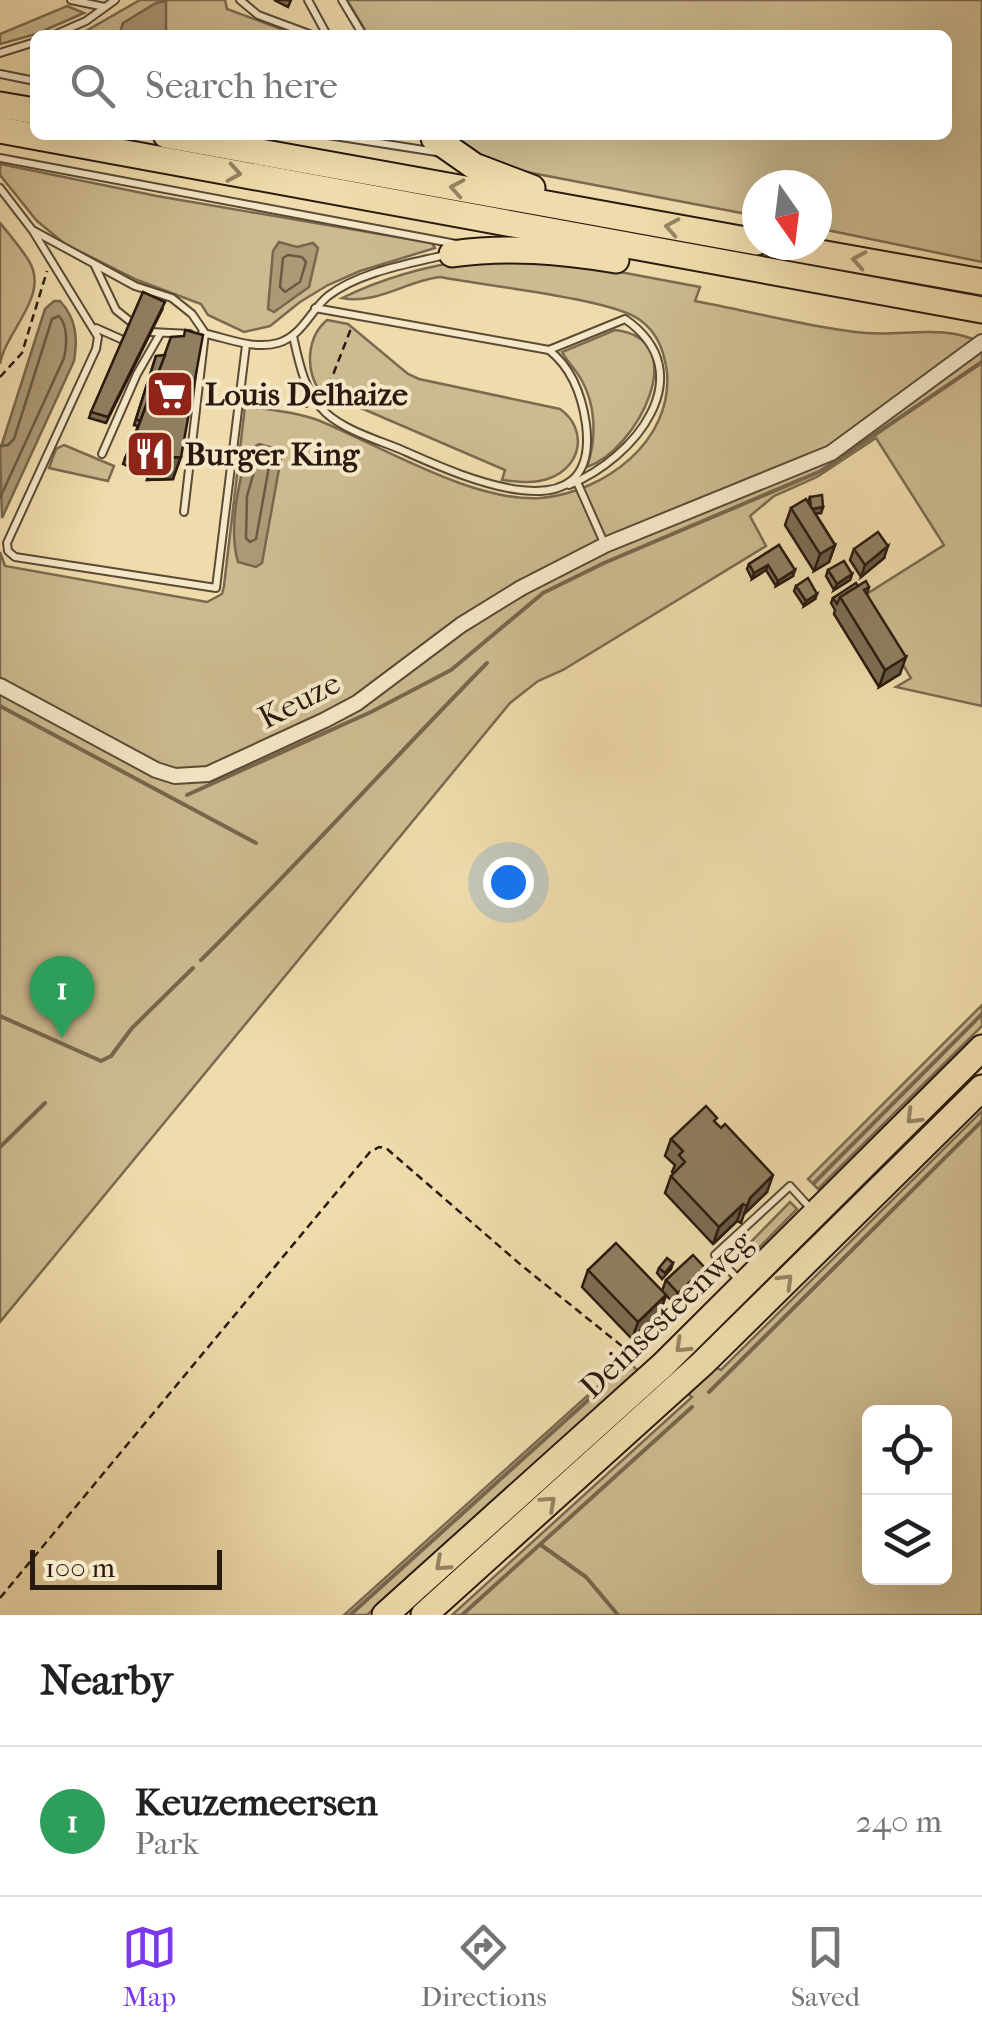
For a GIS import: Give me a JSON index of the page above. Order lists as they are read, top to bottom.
{
  "streets": {
    "highway": ["Deinsesteenweg"],
    "street": ["Keuze"]
  },
  "places": {
    "supermarket": ["Louis Delhaize"],
    "restaurant": ["Burger King"]
  },
  "scale_bar": "100 m",
  "north": "bottom",
  "page": {
    "search": "Search here",
    "pins": "1",
    "scale": "100 m",
    "heading": "Nearby",
    "list": [
      {
        "mark": "1",
        "name": "Keuzemeersen",
        "note": "Park",
        "value": "240 m"
      }
    ],
    "nav": ["Map", "Directions", "Saved"]
  }
}
